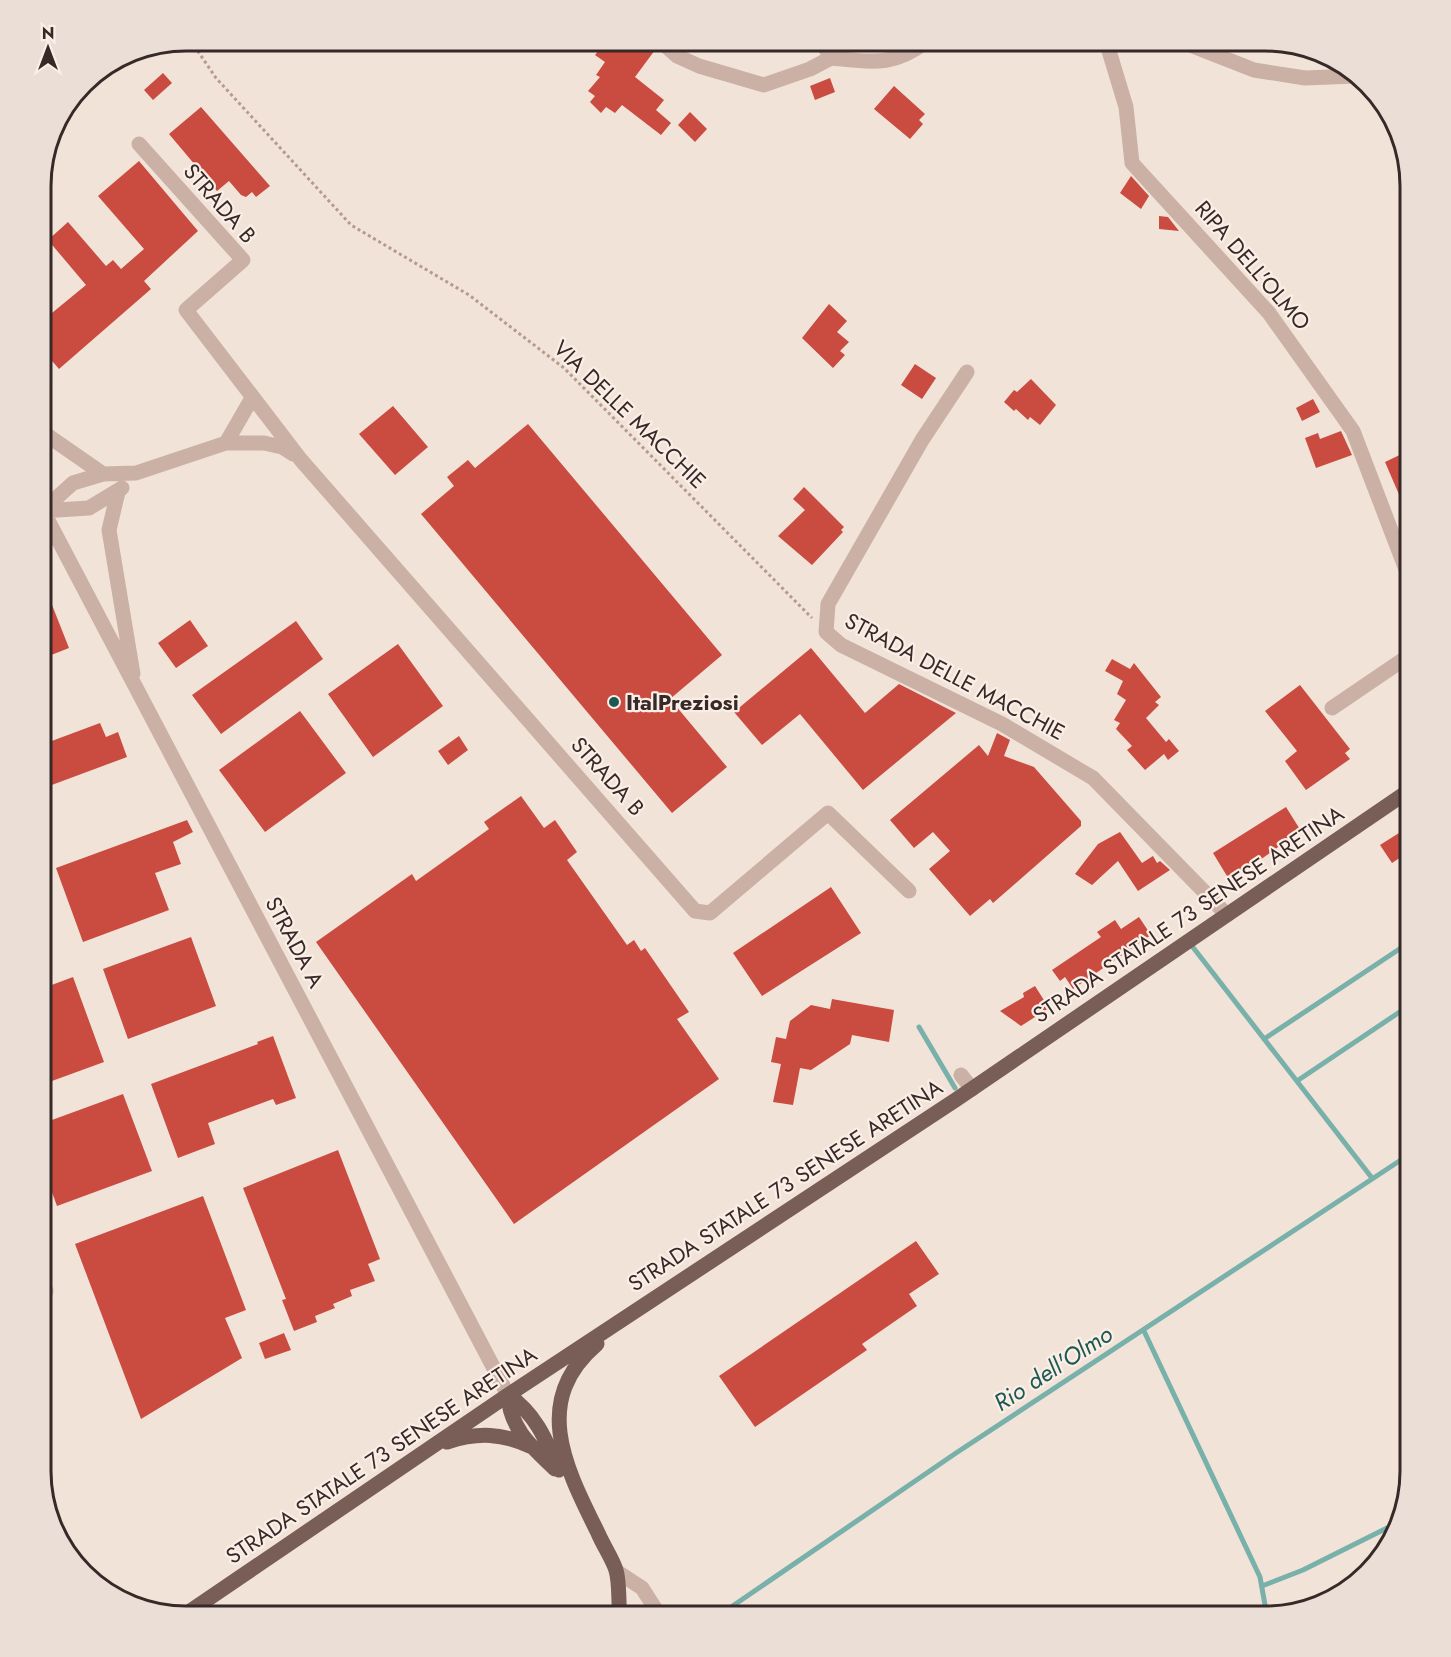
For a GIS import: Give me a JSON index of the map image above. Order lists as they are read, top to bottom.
{
  "streets": {
    "main road": ["STRADA STATALE 73 SENESE ARETINA"],
    "street": [
      "STRADA B",
      "RIPA DELL'OLMO",
      "STRADA DELLE MACCHIE",
      "STRADA A"
    ],
    "path": ["VIA DELLE MACCHIE"]
  },
  "crossings": [
    ["VIA DELLE MACCHIE", "STRADA DELLE MACCHIE"],
    ["STRADA DELLE MACCHIE", "STRADA STATALE 73 SENESE ARETINA"],
    ["STRADA STATALE 73 SENESE ARETINA", "STRADA A"]
  ],
  "water": ["Rio dell'Olmo"],
  "places": ["ItalPreziosi"],
  "north": "top"
}
